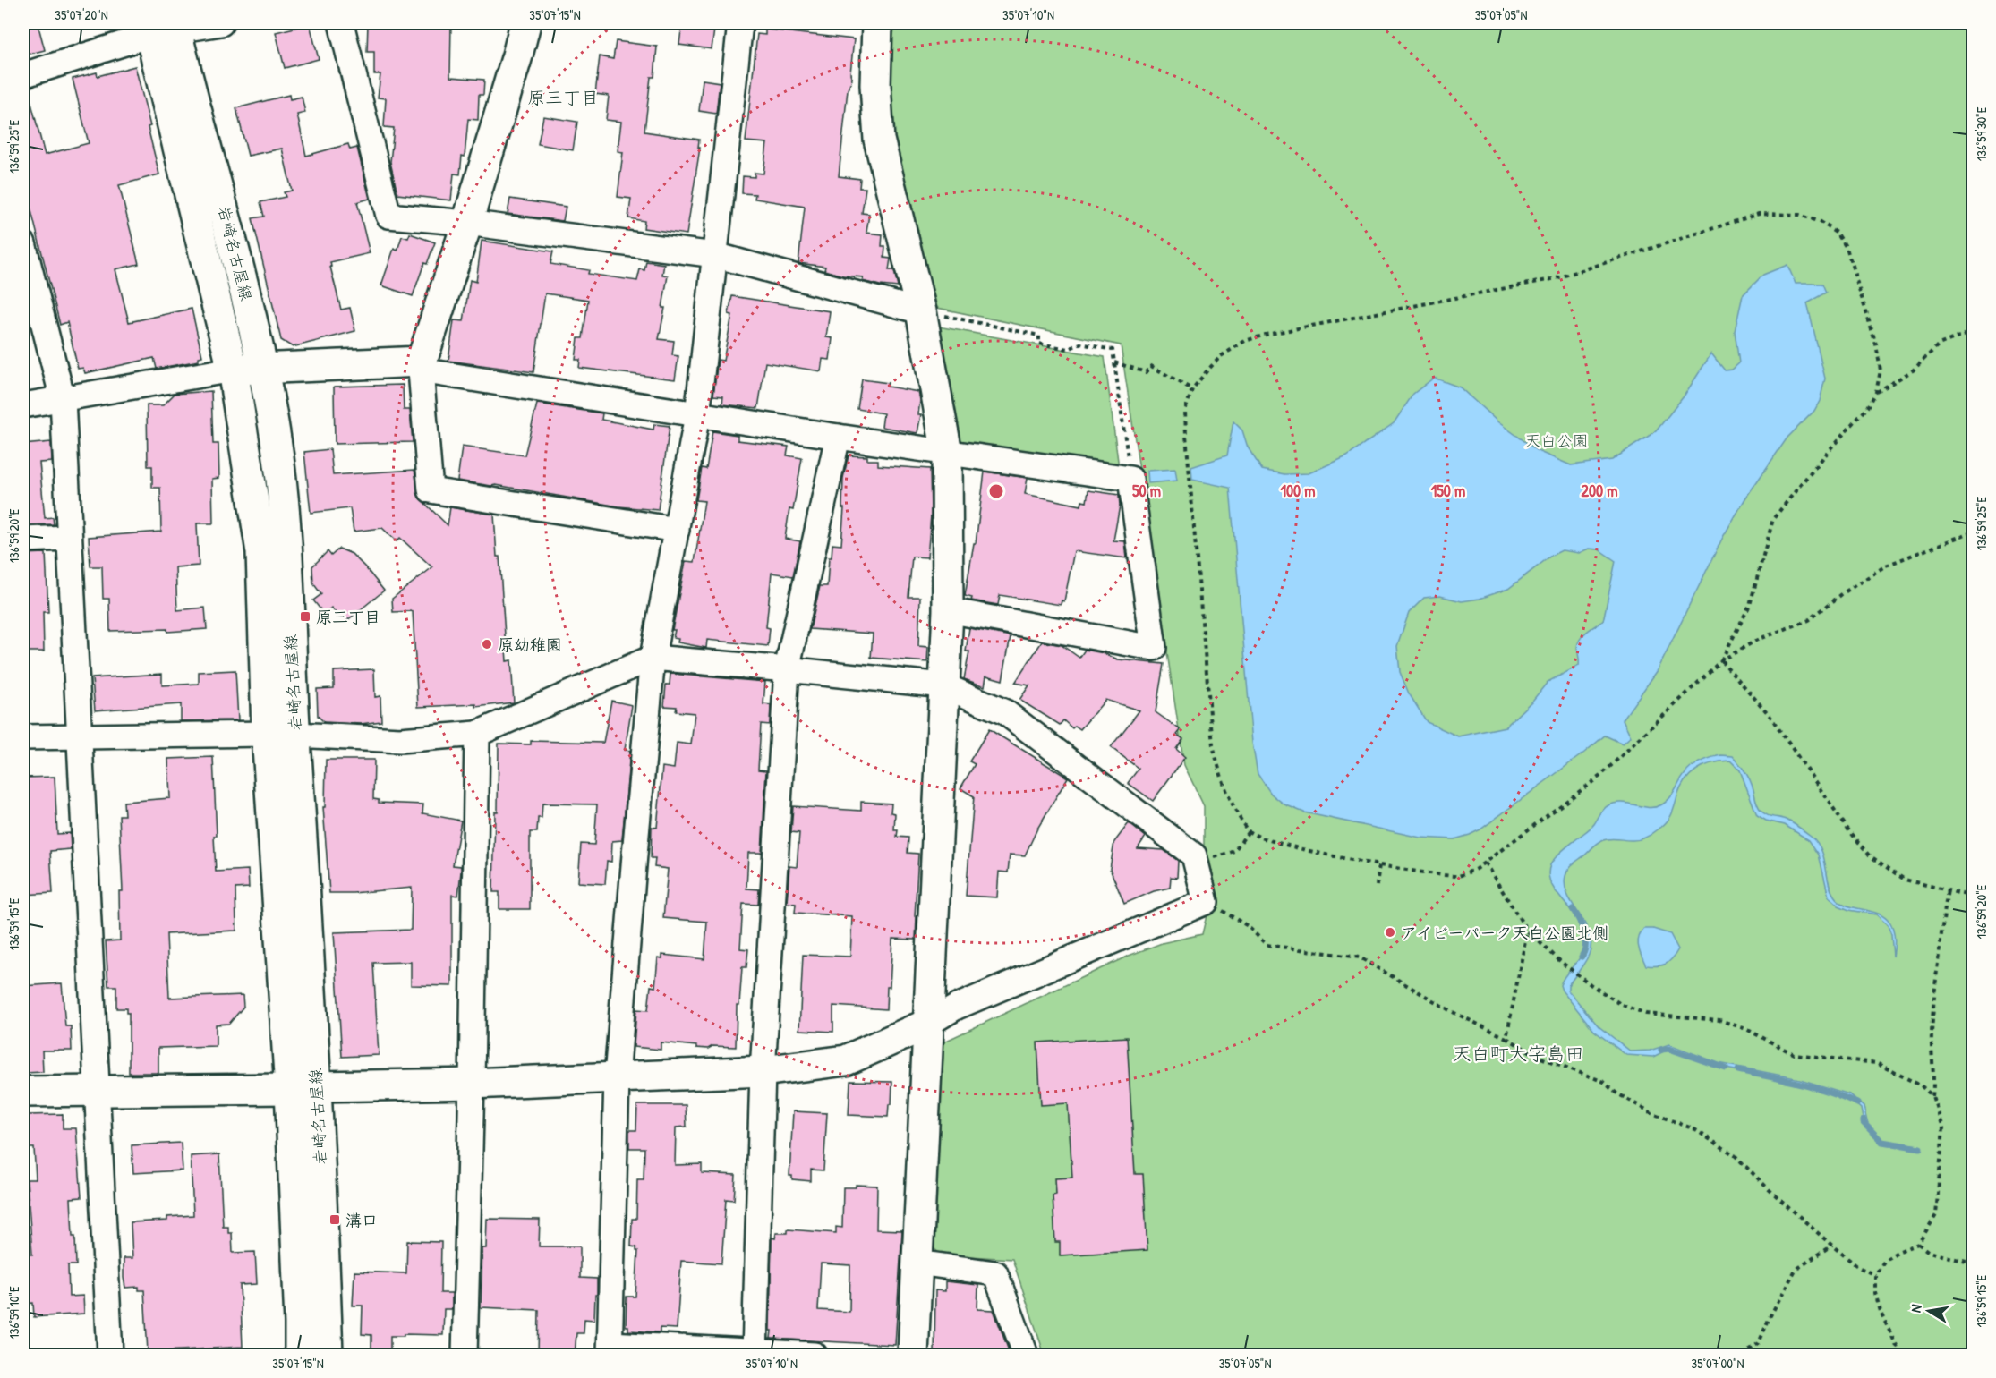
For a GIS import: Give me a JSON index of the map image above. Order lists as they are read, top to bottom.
{
  "streets": {
    "street": ["岩崎名古屋線"]
  },
  "districts": ["原三丁目", "天白町大字島田"],
  "parks": ["天白公園"],
  "places": {
    "transit": ["原三丁目", "溝口"],
    "other": ["原幼稚園", "アイビーパーク天白公園北側"]
  },
  "north": "left",
  "coordinates": [
    "35°07'20\"N",
    "35°07'15\"N",
    "35°07'10\"N",
    "35°07'05\"N",
    "136°59'30\"E",
    "136°59'25\"E",
    "136°59'20\"E",
    "136°59'15\"E",
    "136°59'10\"E",
    "35°07'00\"N"
  ],
  "rings": [
    "50 m",
    "100 m",
    "150 m",
    "200 m"
  ]
}
